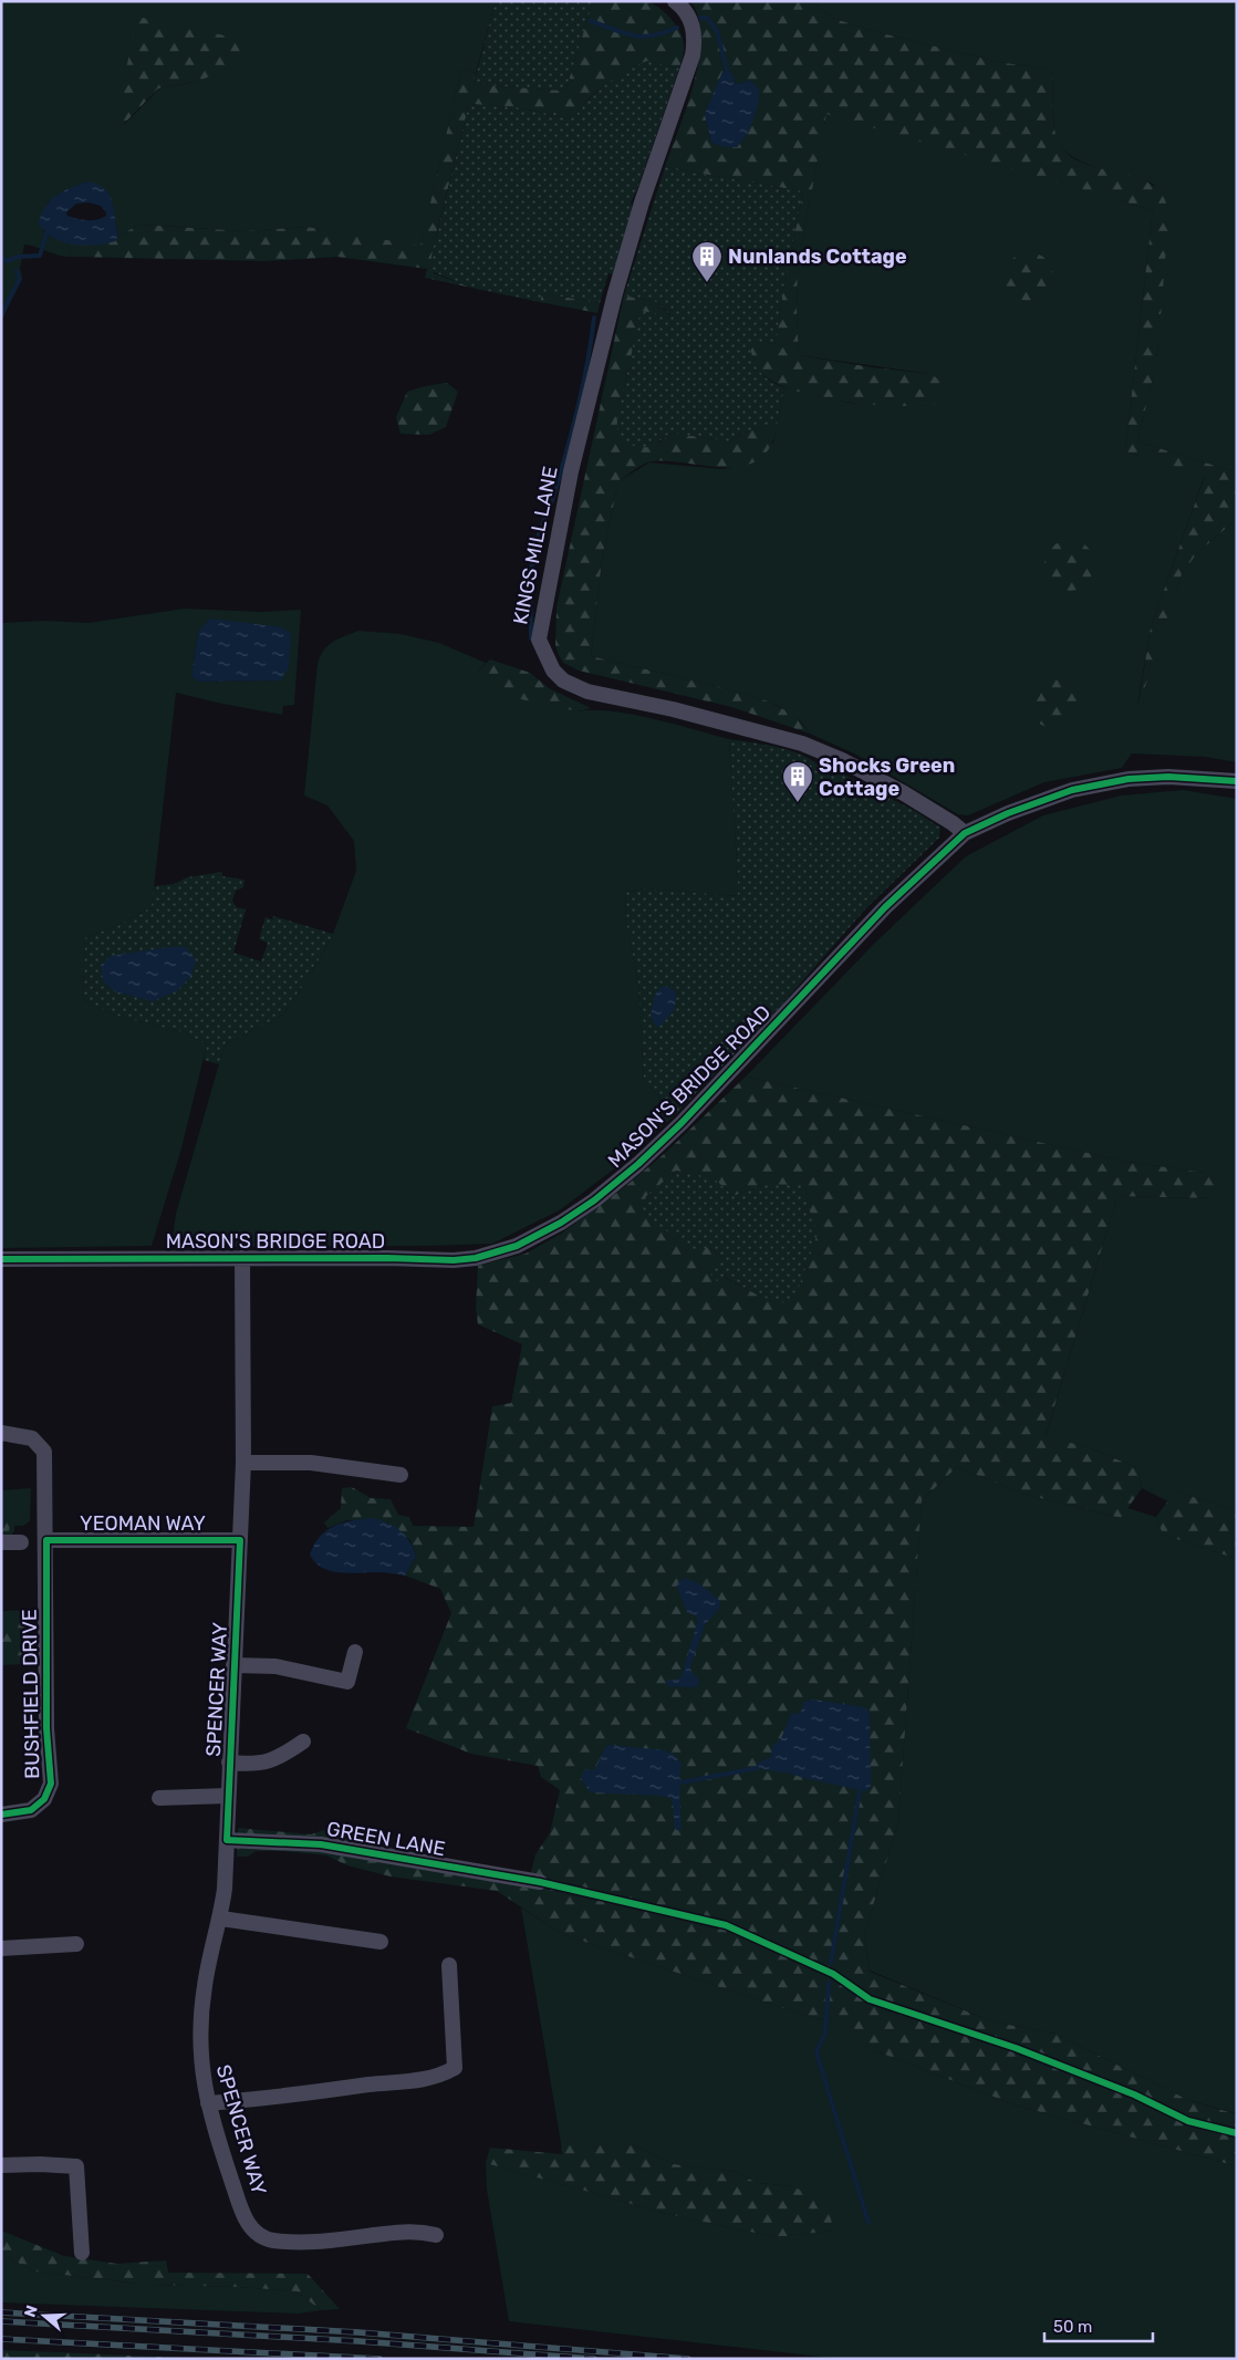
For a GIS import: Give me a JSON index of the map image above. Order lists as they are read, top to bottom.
{
  "streets": {
    "street": [
      "KINGS MILL LANE",
      "MASON'S BRIDGE ROAD",
      "YEOMAN WAY",
      "SPENCER WAY",
      "BUSHFIELD DRIVE",
      "GREEN LANE"
    ]
  },
  "crossings": [
    ["KINGS MILL LANE", "MASON'S BRIDGE ROAD"],
    ["MASON'S BRIDGE ROAD", "SPENCER WAY"],
    ["YEOMAN WAY", "SPENCER WAY"],
    ["YEOMAN WAY", "BUSHFIELD DRIVE"],
    ["SPENCER WAY", "GREEN LANE"]
  ],
  "places": {
    "building": ["Nunlands Cottage", "Shocks Green Cottage"]
  },
  "scale_bar": "50 m",
  "north": "left"
}
